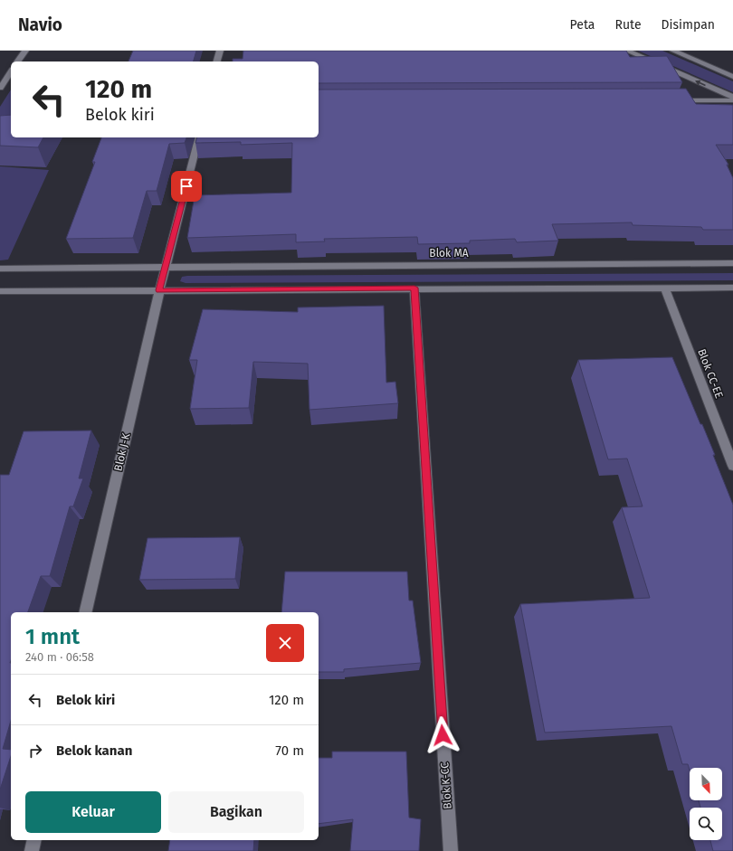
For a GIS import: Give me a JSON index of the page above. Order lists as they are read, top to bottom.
{
  "streets": {
    "street": [
      "Blok MA",
      "Blok CC-EE",
      "Blok J-K",
      "Blok K-CC"
    ]
  },
  "crossings": [
    ["Blok MA", "Blok J-K"]
  ],
  "north": "bottom right",
  "page": {
    "header": "Navio",
    "nav": ["Peta", "Rute", "Disimpan"],
    "turn": ["120 m", "Belok kiri"],
    "heading": ["1 mnt", "240 m · 06:58"],
    "list": [
      {
        "name": "Belok kiri",
        "value": "120 m"
      },
      {
        "name": "Belok kanan",
        "value": "70 m"
      }
    ],
    "buttons": ["Keluar", "Bagikan"]
  }
}
